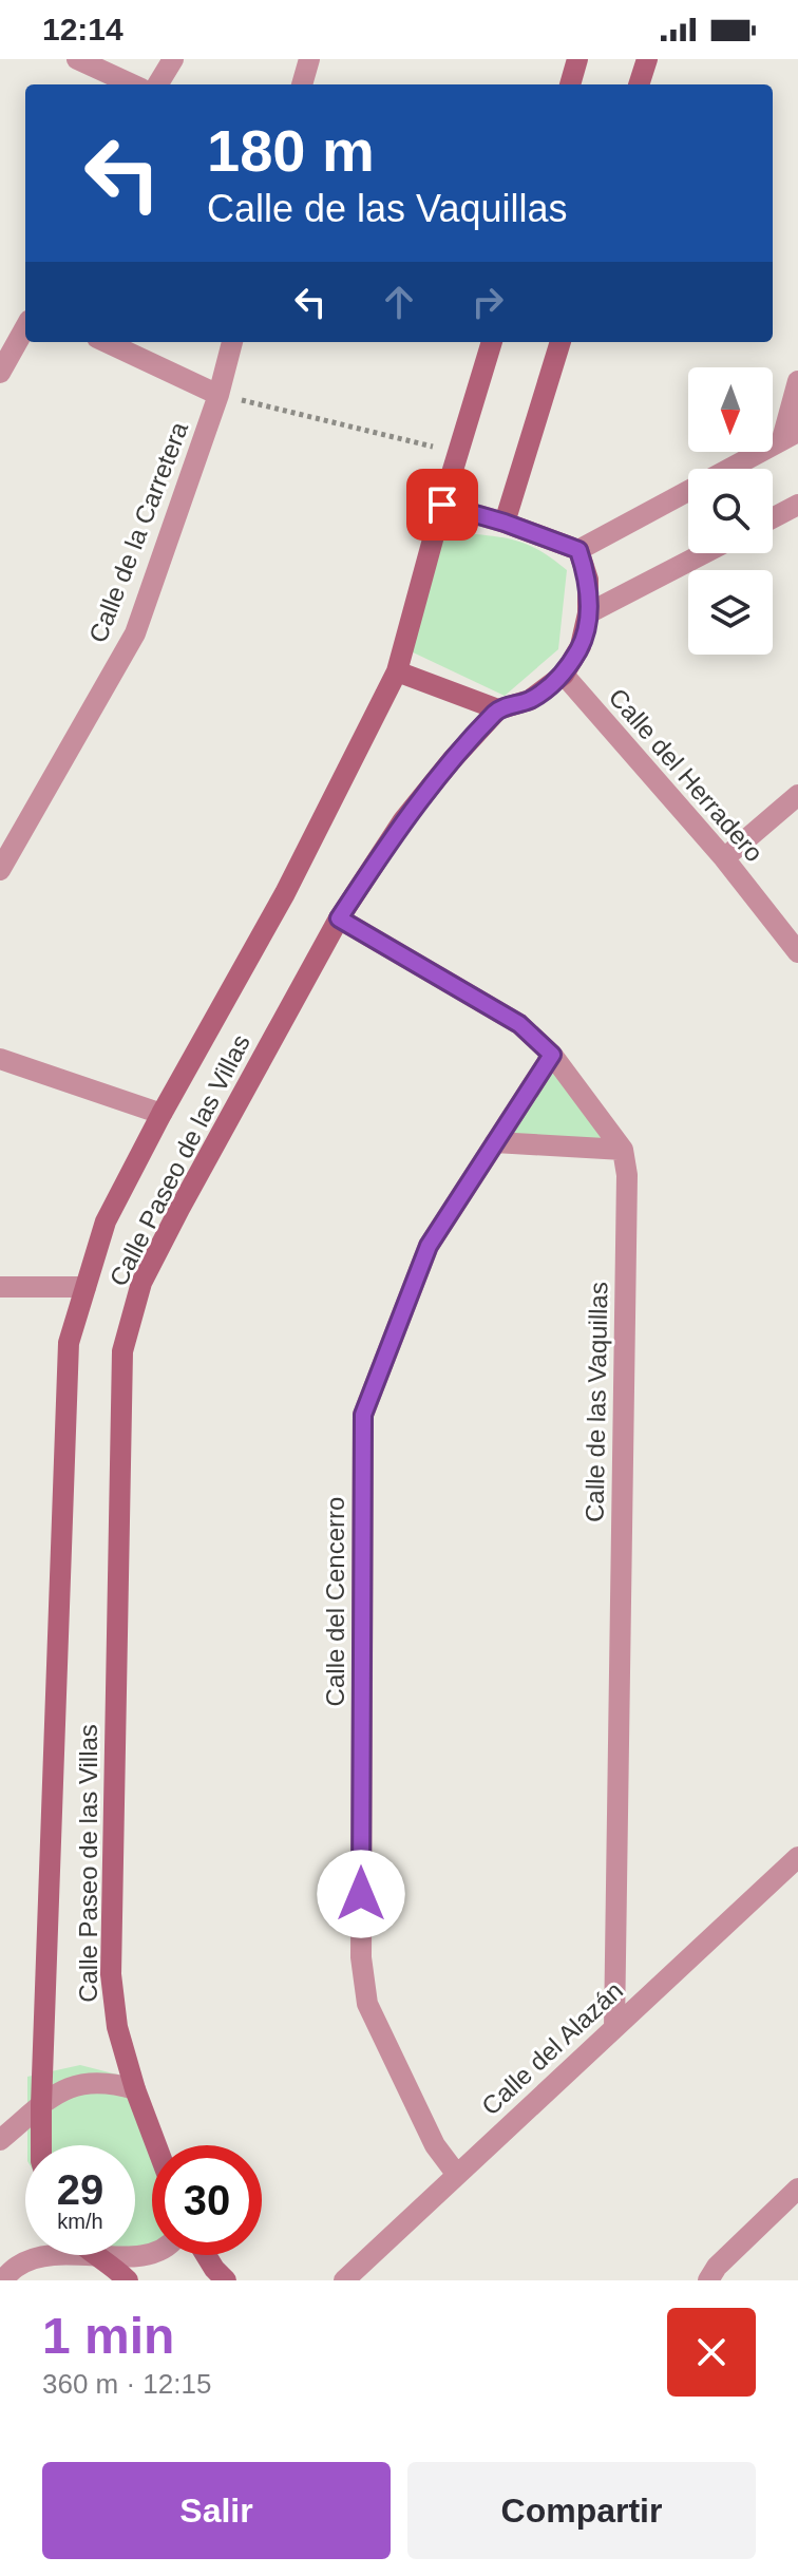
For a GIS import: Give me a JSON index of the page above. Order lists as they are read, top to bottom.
{
  "streets": {
    "street": [
      "Calle de la Carretera",
      "Calle del Herradero",
      "Calle Paseo de las Villas",
      "Calle de las Vaquillas",
      "Calle del Cencerro",
      "Calle del Alazán"
    ]
  },
  "crossings": [
    ["Calle del Herradero", "Calle Paseo de las Villas"],
    ["Calle de las Vaquillas", "Calle del Alazán"],
    ["Calle del Cencerro", "Calle del Alazán"]
  ],
  "north": "bottom",
  "page": {
    "status": "12:14",
    "turn": ["180 m", "Calle de las Vaquillas"],
    "speed": "29 km/h",
    "limit": "30",
    "heading": ["1 min", "360 m · 12:15"],
    "buttons": ["Salir", "Compartir"]
  }
}
